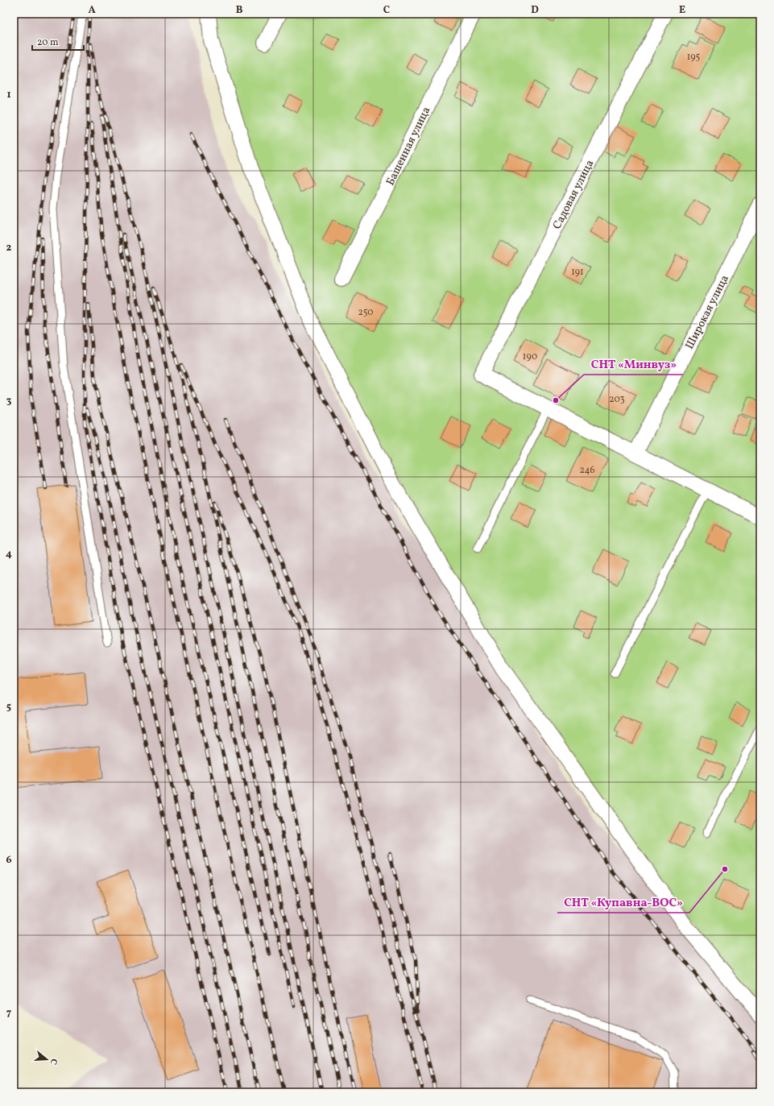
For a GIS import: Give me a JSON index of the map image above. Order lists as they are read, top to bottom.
{
  "streets": {
    "street": ["Башенная улица", "Садовая улица", "Широкая улица"]
  },
  "places": ["СНТ «Минвуз»", "СНТ «Купавна-ВОС»"],
  "house_numbers": [
    "195",
    "191",
    "250",
    "190",
    "203",
    "246"
  ],
  "scale_bar": "20 m",
  "north": "right",
  "grid": {
    "columns": [
      "A",
      "B",
      "C",
      "D",
      "E"
    ],
    "rows": [
      "1",
      "2",
      "3",
      "4",
      "5",
      "6",
      "7"
    ]
  }
}
